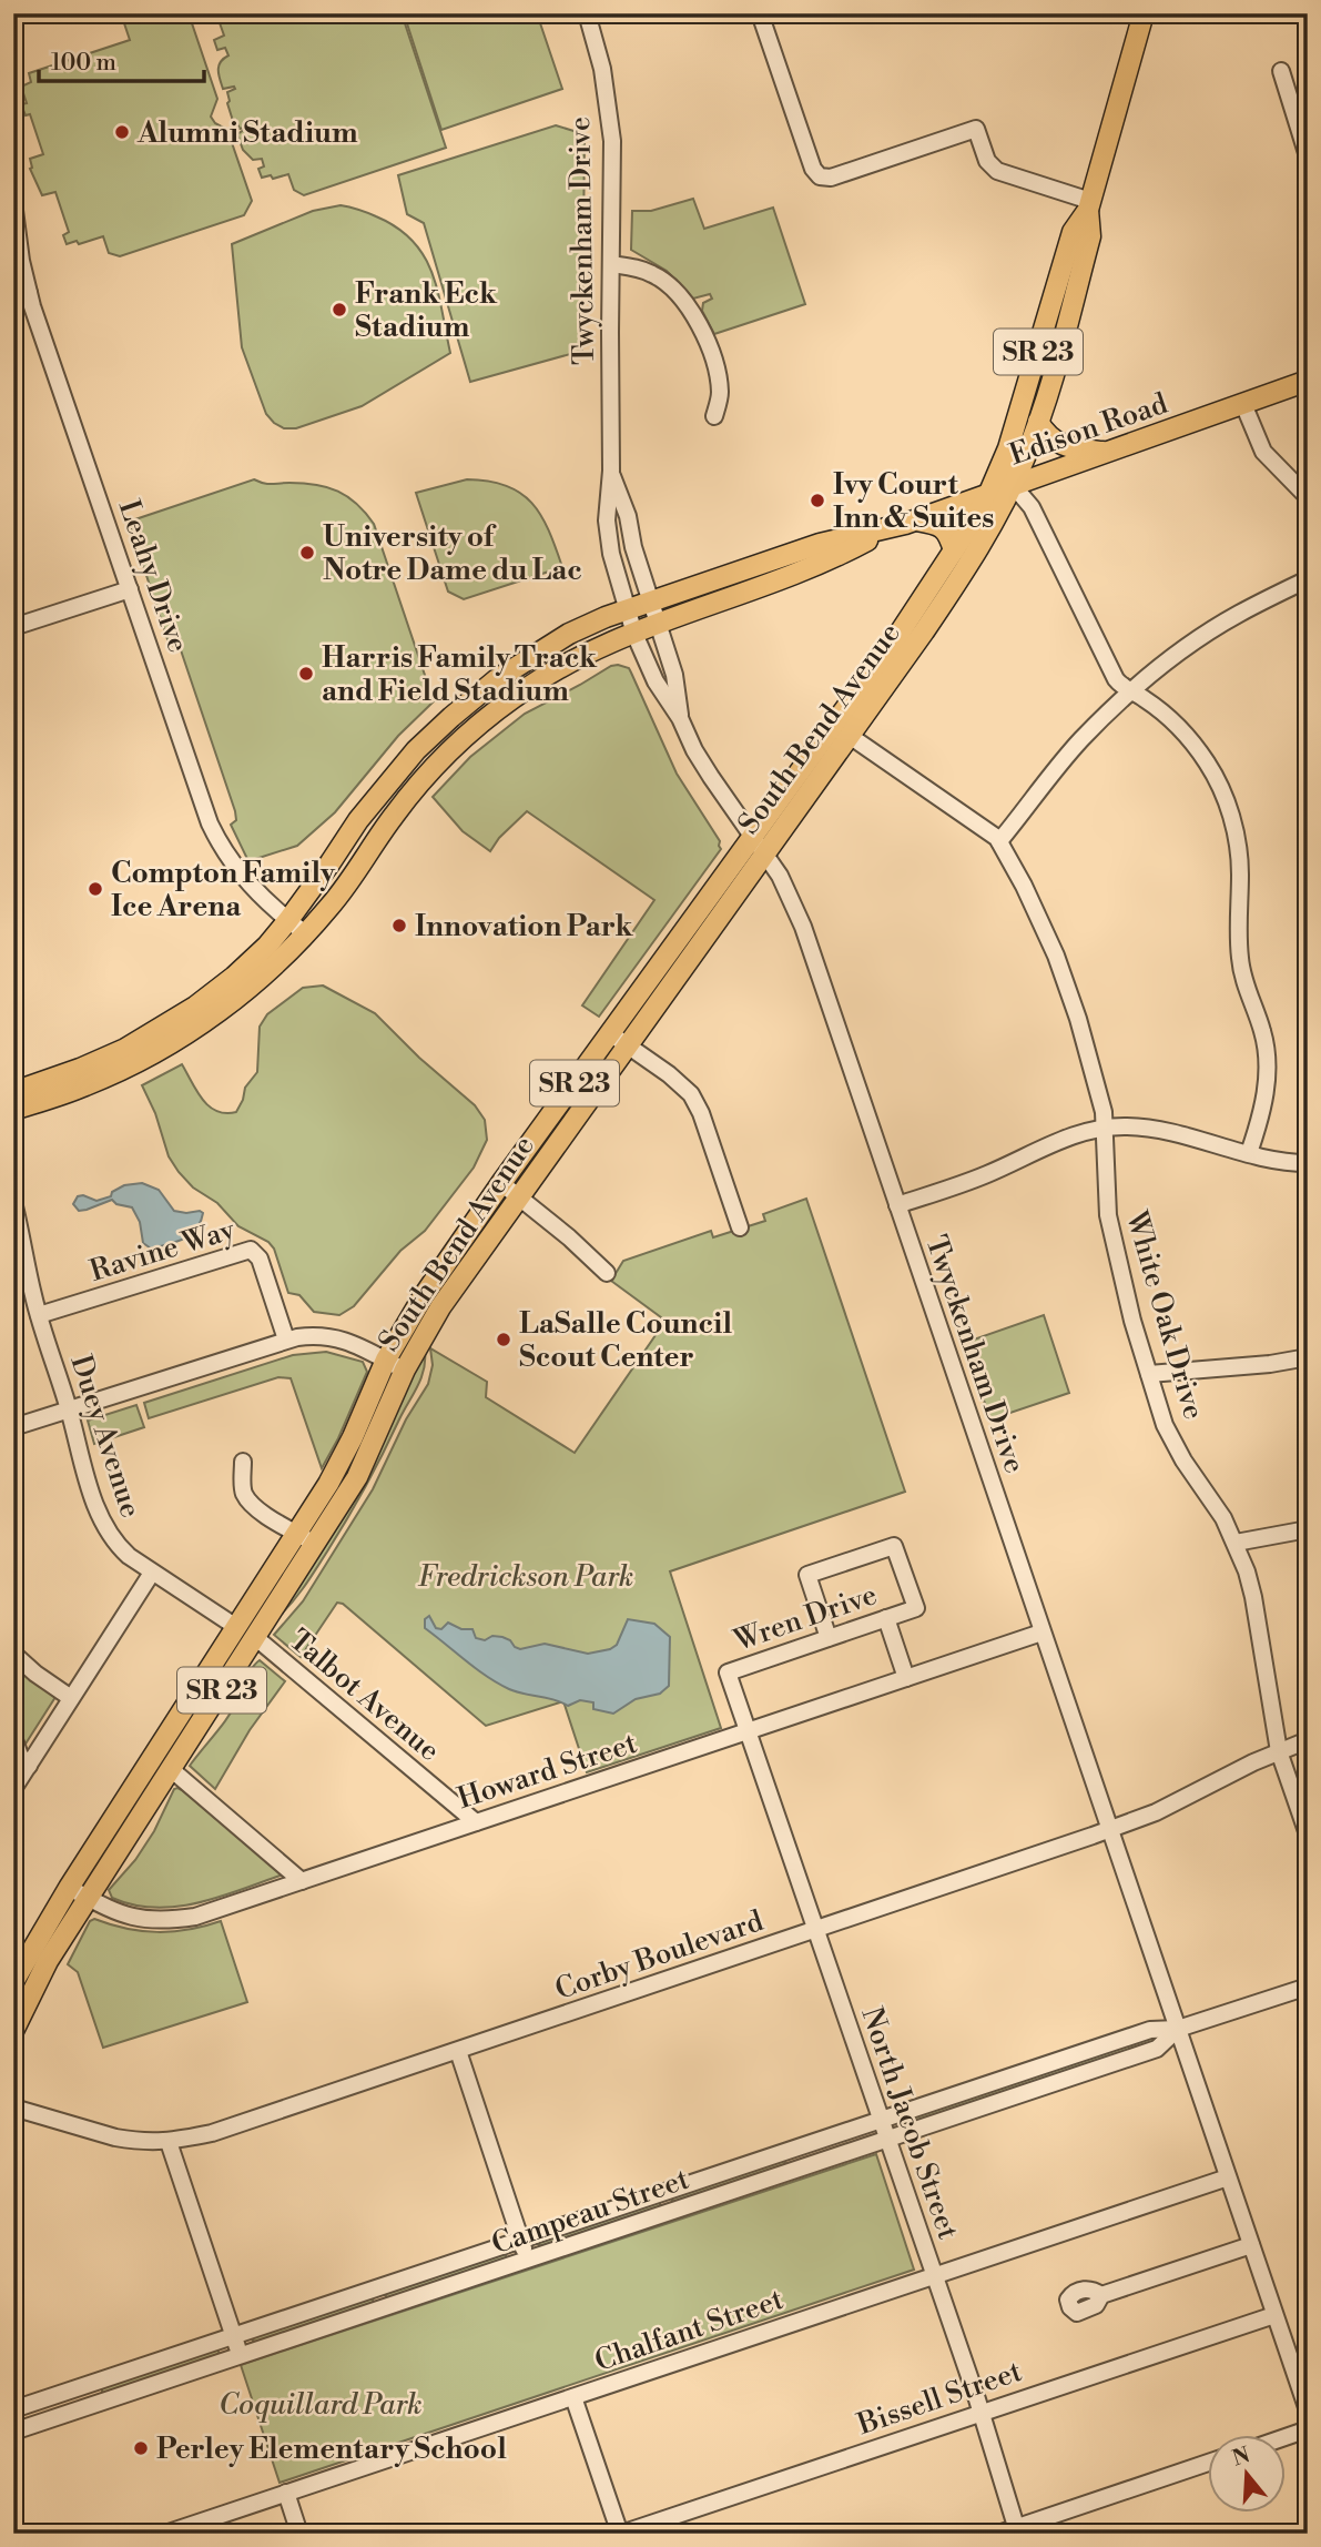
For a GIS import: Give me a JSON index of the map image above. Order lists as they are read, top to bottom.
{
  "streets": {
    "main road": ["SR 23", "Edison Road", "South Bend Avenue"],
    "street": [
      "Twyckenham Drive",
      "Leahy Drive",
      "Ravine Way",
      "White Oak Drive",
      "Duey Avenue",
      "Wren Drive",
      "Talbot Avenue",
      "Howard Street",
      "Corby Boulevard",
      "North Jacob Street",
      "Campeau Street",
      "Chalfant Street",
      "Bissell Street"
    ]
  },
  "crossings": [
    ["Twyckenham Drive", "Edison Road"],
    ["Twyckenham Drive", "South Bend Avenue"],
    ["Twyckenham Drive", "Howard Street"],
    ["Twyckenham Drive", "Corby Boulevard"],
    ["Twyckenham Drive", "Campeau Street"],
    ["Twyckenham Drive", "Chalfant Street"],
    ["Twyckenham Drive", "Bissell Street"],
    ["Edison Road", "Leahy Drive"],
    ["Edison Road", "South Bend Avenue"],
    ["South Bend Avenue", "White Oak Drive"],
    ["South Bend Avenue", "Duey Avenue"],
    ["South Bend Avenue", "Talbot Avenue"],
    ["South Bend Avenue", "Howard Street"],
    ["Ravine Way", "Duey Avenue"],
    ["White Oak Drive", "Corby Boulevard"],
    ["Wren Drive", "Howard Street"],
    ["Wren Drive", "North Jacob Street"],
    ["Talbot Avenue", "Howard Street"],
    ["Howard Street", "North Jacob Street"],
    ["Corby Boulevard", "North Jacob Street"],
    ["North Jacob Street", "Campeau Street"],
    ["North Jacob Street", "Chalfant Street"],
    ["North Jacob Street", "Bissell Street"]
  ],
  "parks": ["Fredrickson Park", "Coquillard Park"],
  "places": [
    "Alumni Stadium",
    "Frank Eck Stadium",
    "Ivy Court Inn & Suites",
    "University of Notre Dame du Lac",
    "Harris Family Track and Field Stadium",
    "Compton Family Ice Arena",
    "Innovation Park",
    "LaSalle Council Scout Center",
    "Perley Elementary School"
  ],
  "scale_bar": "100 m",
  "north": "top"
}
